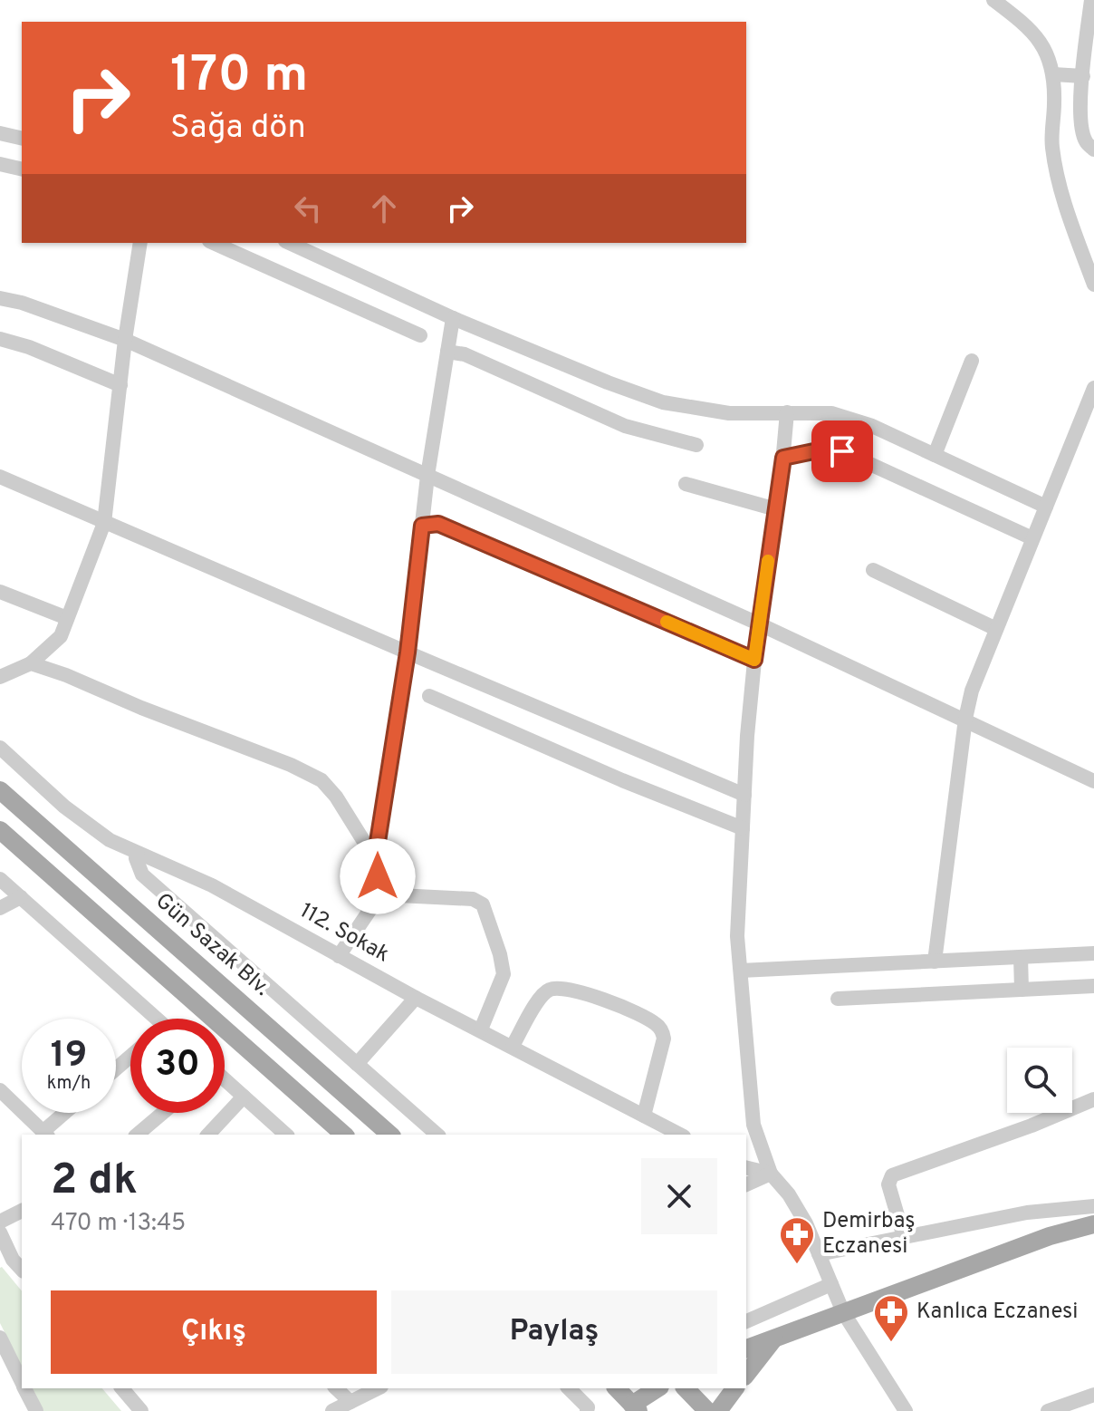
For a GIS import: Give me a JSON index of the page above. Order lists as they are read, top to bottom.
{
  "streets": {
    "main road": ["Gün Sazak Blv."],
    "street": ["112. Sokak"]
  },
  "places": {
    "pharmacy": ["Demirbaş Eczanesi", "Kanlıca Eczanesi"]
  },
  "page": {
    "turn": ["170 m", "Sağa dön"],
    "speed": "19 km/h",
    "limit": "30",
    "heading": ["2 dk", "470 m · 13:45"],
    "buttons": ["Çıkış", "Paylaş"]
  }
}
